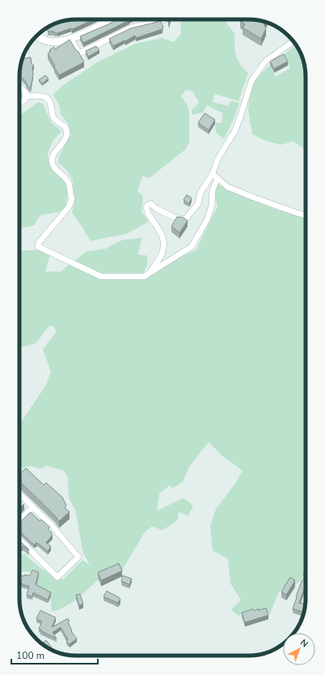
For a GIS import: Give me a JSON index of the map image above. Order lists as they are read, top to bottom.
{
  "scale_bar": "100 m",
  "north": "top right"
}
